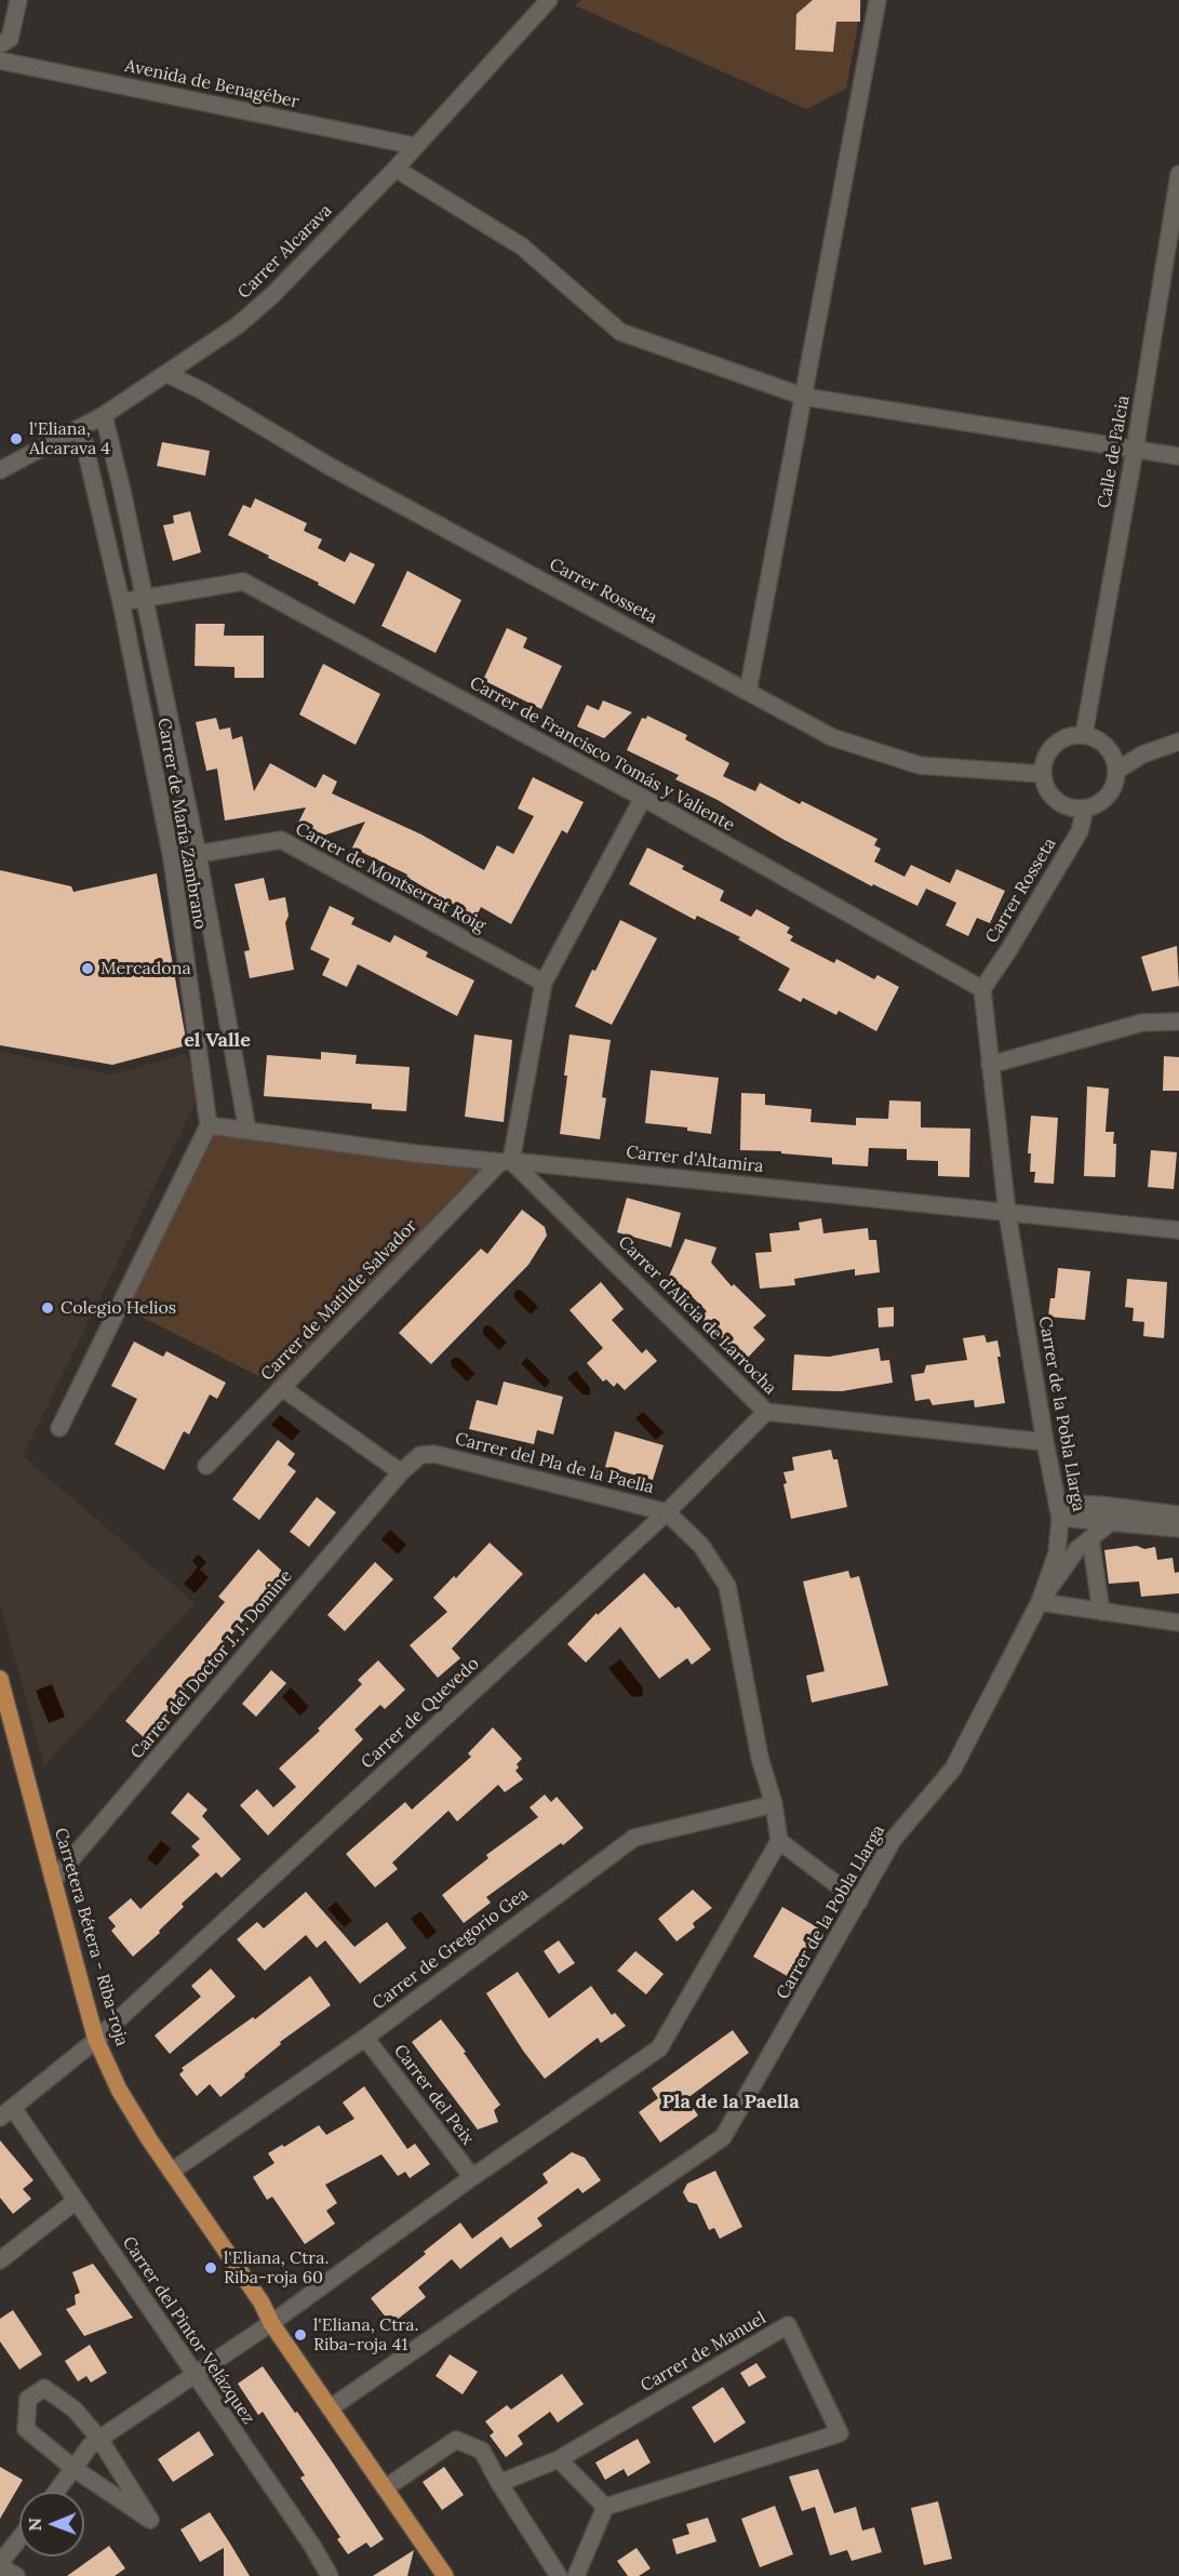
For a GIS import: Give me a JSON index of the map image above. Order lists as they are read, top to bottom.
{
  "streets": {
    "main road": ["Carretera Bétera - Riba-roja"],
    "street": [
      "Avenida de Benagéber",
      "Carrer Alcarava",
      "Calle de Falcia",
      "Carrer Rosseta",
      "Carrer de Francisco Tomás y Valiente",
      "Carrer de María Zambrano",
      "Carrer de Montserrat Roig",
      "Carrer d'Altamira",
      "Carrer de Matilde Salvador",
      "Carrer d'Alicia de Larrocha",
      "Carrer de la Pobla Llarga",
      "Carrer del Pla de la Paella",
      "Carrer del Doctor J. J. Domine",
      "Carrer de Quevedo",
      "Carrer de Gregorio Gea",
      "Carrer del Peix",
      "Carrer del Pintor Velázquez",
      "Carrer de Manuel"
    ]
  },
  "crossings": [
    ["Avenida de Benagéber", "Carrer Alcarava"],
    ["Carrer Alcarava", "Carrer Rosseta"],
    ["Carrer Alcarava", "Carrer de María Zambrano"],
    ["Calle de Falcia", "Carrer Rosseta"],
    ["Carrer Rosseta", "Carrer de Francisco Tomás y Valiente"],
    ["Carrer de Francisco Tomás y Valiente", "Carrer de María Zambrano"],
    ["Carrer de María Zambrano", "Carrer de Montserrat Roig"],
    ["Carrer de María Zambrano", "Carrer d'Altamira"],
    ["Carrer d'Altamira", "Carrer de Matilde Salvador"],
    ["Carrer d'Altamira", "Carrer d'Alicia de Larrocha"],
    ["Carrer d'Altamira", "Carrer de la Pobla Llarga"],
    ["Carrer de Matilde Salvador", "Carrer d'Alicia de Larrocha"],
    ["Carrer d'Alicia de Larrocha", "Carrer de la Pobla Llarga"],
    ["Carrer d'Alicia de Larrocha", "Carrer de Quevedo"],
    ["Carrer de la Pobla Llarga", "Carretera Bétera - Riba-roja"],
    ["Carrer del Pla de la Paella", "Carrer del Doctor J. J. Domine"],
    ["Carrer del Pla de la Paella", "Carrer de Quevedo"],
    ["Carrer del Pla de la Paella", "Carrer de Gregorio Gea"],
    ["Carrer del Doctor J. J. Domine", "Carretera Bétera - Riba-roja"],
    ["Carrer de Quevedo", "Carretera Bétera - Riba-roja"],
    ["Carrer de Quevedo", "Carrer del Pintor Velázquez"],
    ["Carretera Bétera - Riba-roja", "Carrer de Gregorio Gea"],
    ["Carrer de Gregorio Gea", "Carrer del Peix"]
  ],
  "districts": ["el Valle", "Pla de la Paella"],
  "places": [
    "l'Eliana, Alcarava 4",
    "Mercadona",
    "Colegio Helios",
    "l'Eliana, Ctra. Riba-roja 60",
    "l'Eliana, Ctra. Riba-roja 41"
  ],
  "north": "left"
}
